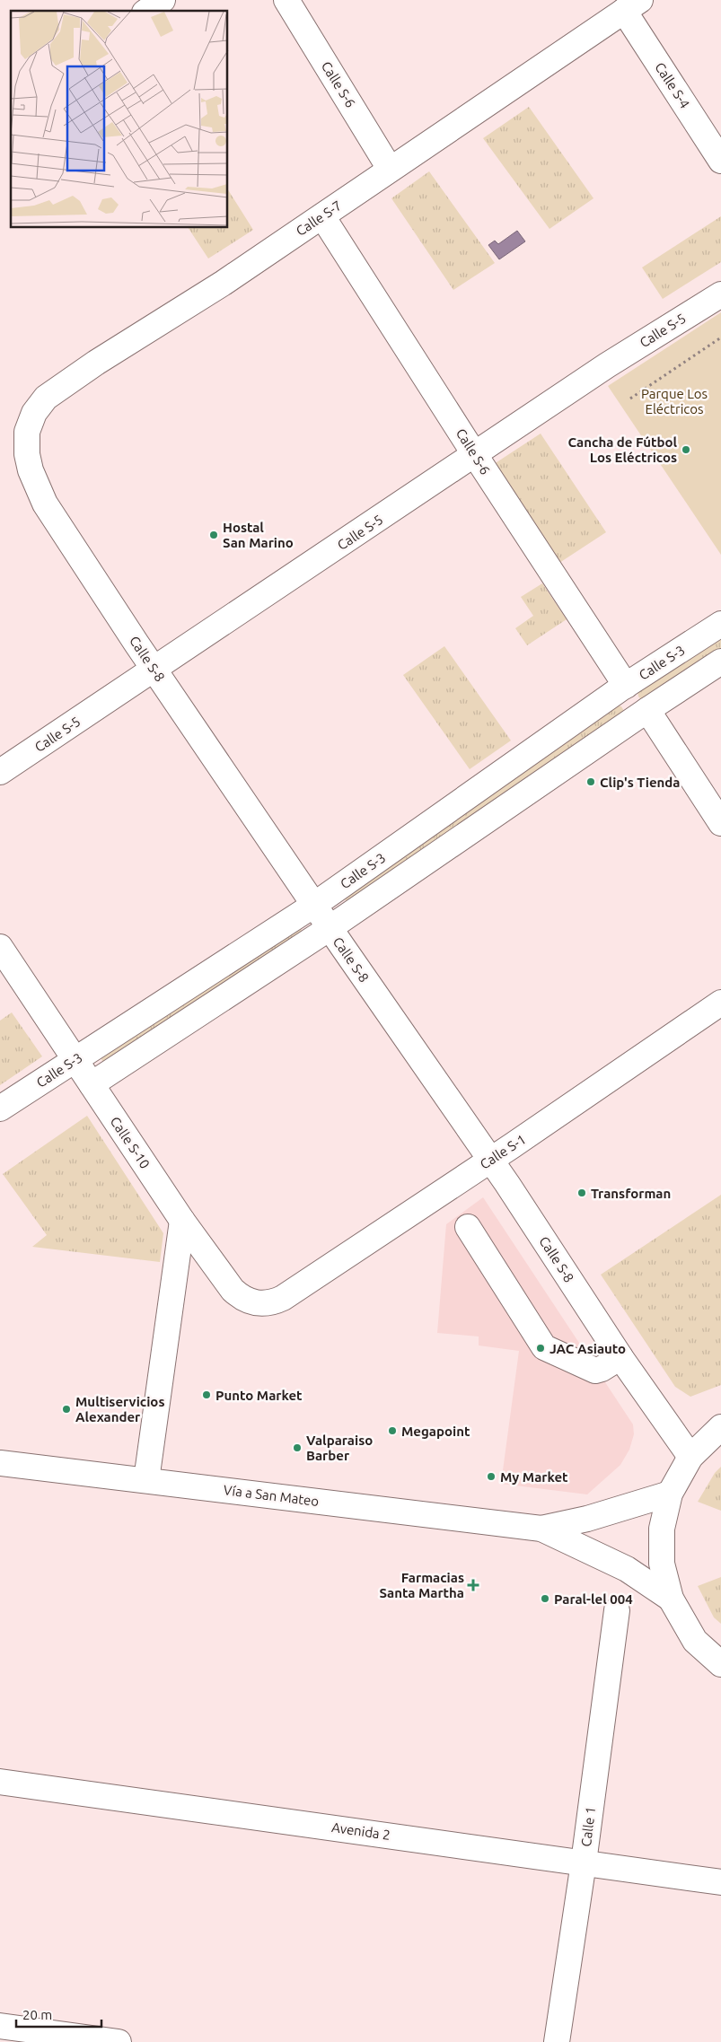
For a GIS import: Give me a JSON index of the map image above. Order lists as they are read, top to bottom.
{
  "streets": {
    "street": [
      "Calle S-6",
      "Calle S-4",
      "Calle S-7",
      "Calle S-5",
      "Calle S-8",
      "Calle S-3",
      "Calle S-10",
      "Calle S-1",
      "Vía a San Mateo",
      "Calle 1",
      "Avenida 2"
    ]
  },
  "crossings": [
    ["Calle S-6", "Calle S-7"],
    ["Calle S-6", "Calle S-5"],
    ["Calle S-6", "Calle S-3"],
    ["Calle S-4", "Calle S-7"],
    ["Calle S-7", "Calle S-8"],
    ["Calle S-5", "Calle S-8"],
    ["Calle S-8", "Calle S-3"],
    ["Calle S-8", "Calle S-1"],
    ["Calle S-3", "Calle S-10"],
    ["Calle S-10", "Calle S-1"],
    ["Calle 1", "Avenida 2"]
  ],
  "parks": ["Parque Los Eléctricos"],
  "places": {
    "other": [
      "Cancha de Fútbol Los Eléctricos",
      "Hostal San Marino",
      "Clip's Tienda",
      "Transforman",
      "JAC Asiauto",
      "Punto Market",
      "Multiservicios Alexander",
      "Megapoint",
      "Valparaiso Barber",
      "My Market",
      "Paral-lel 004"
    ],
    "health": ["Farmacias Santa Martha"]
  },
  "scale_bar": "20 m"
}
